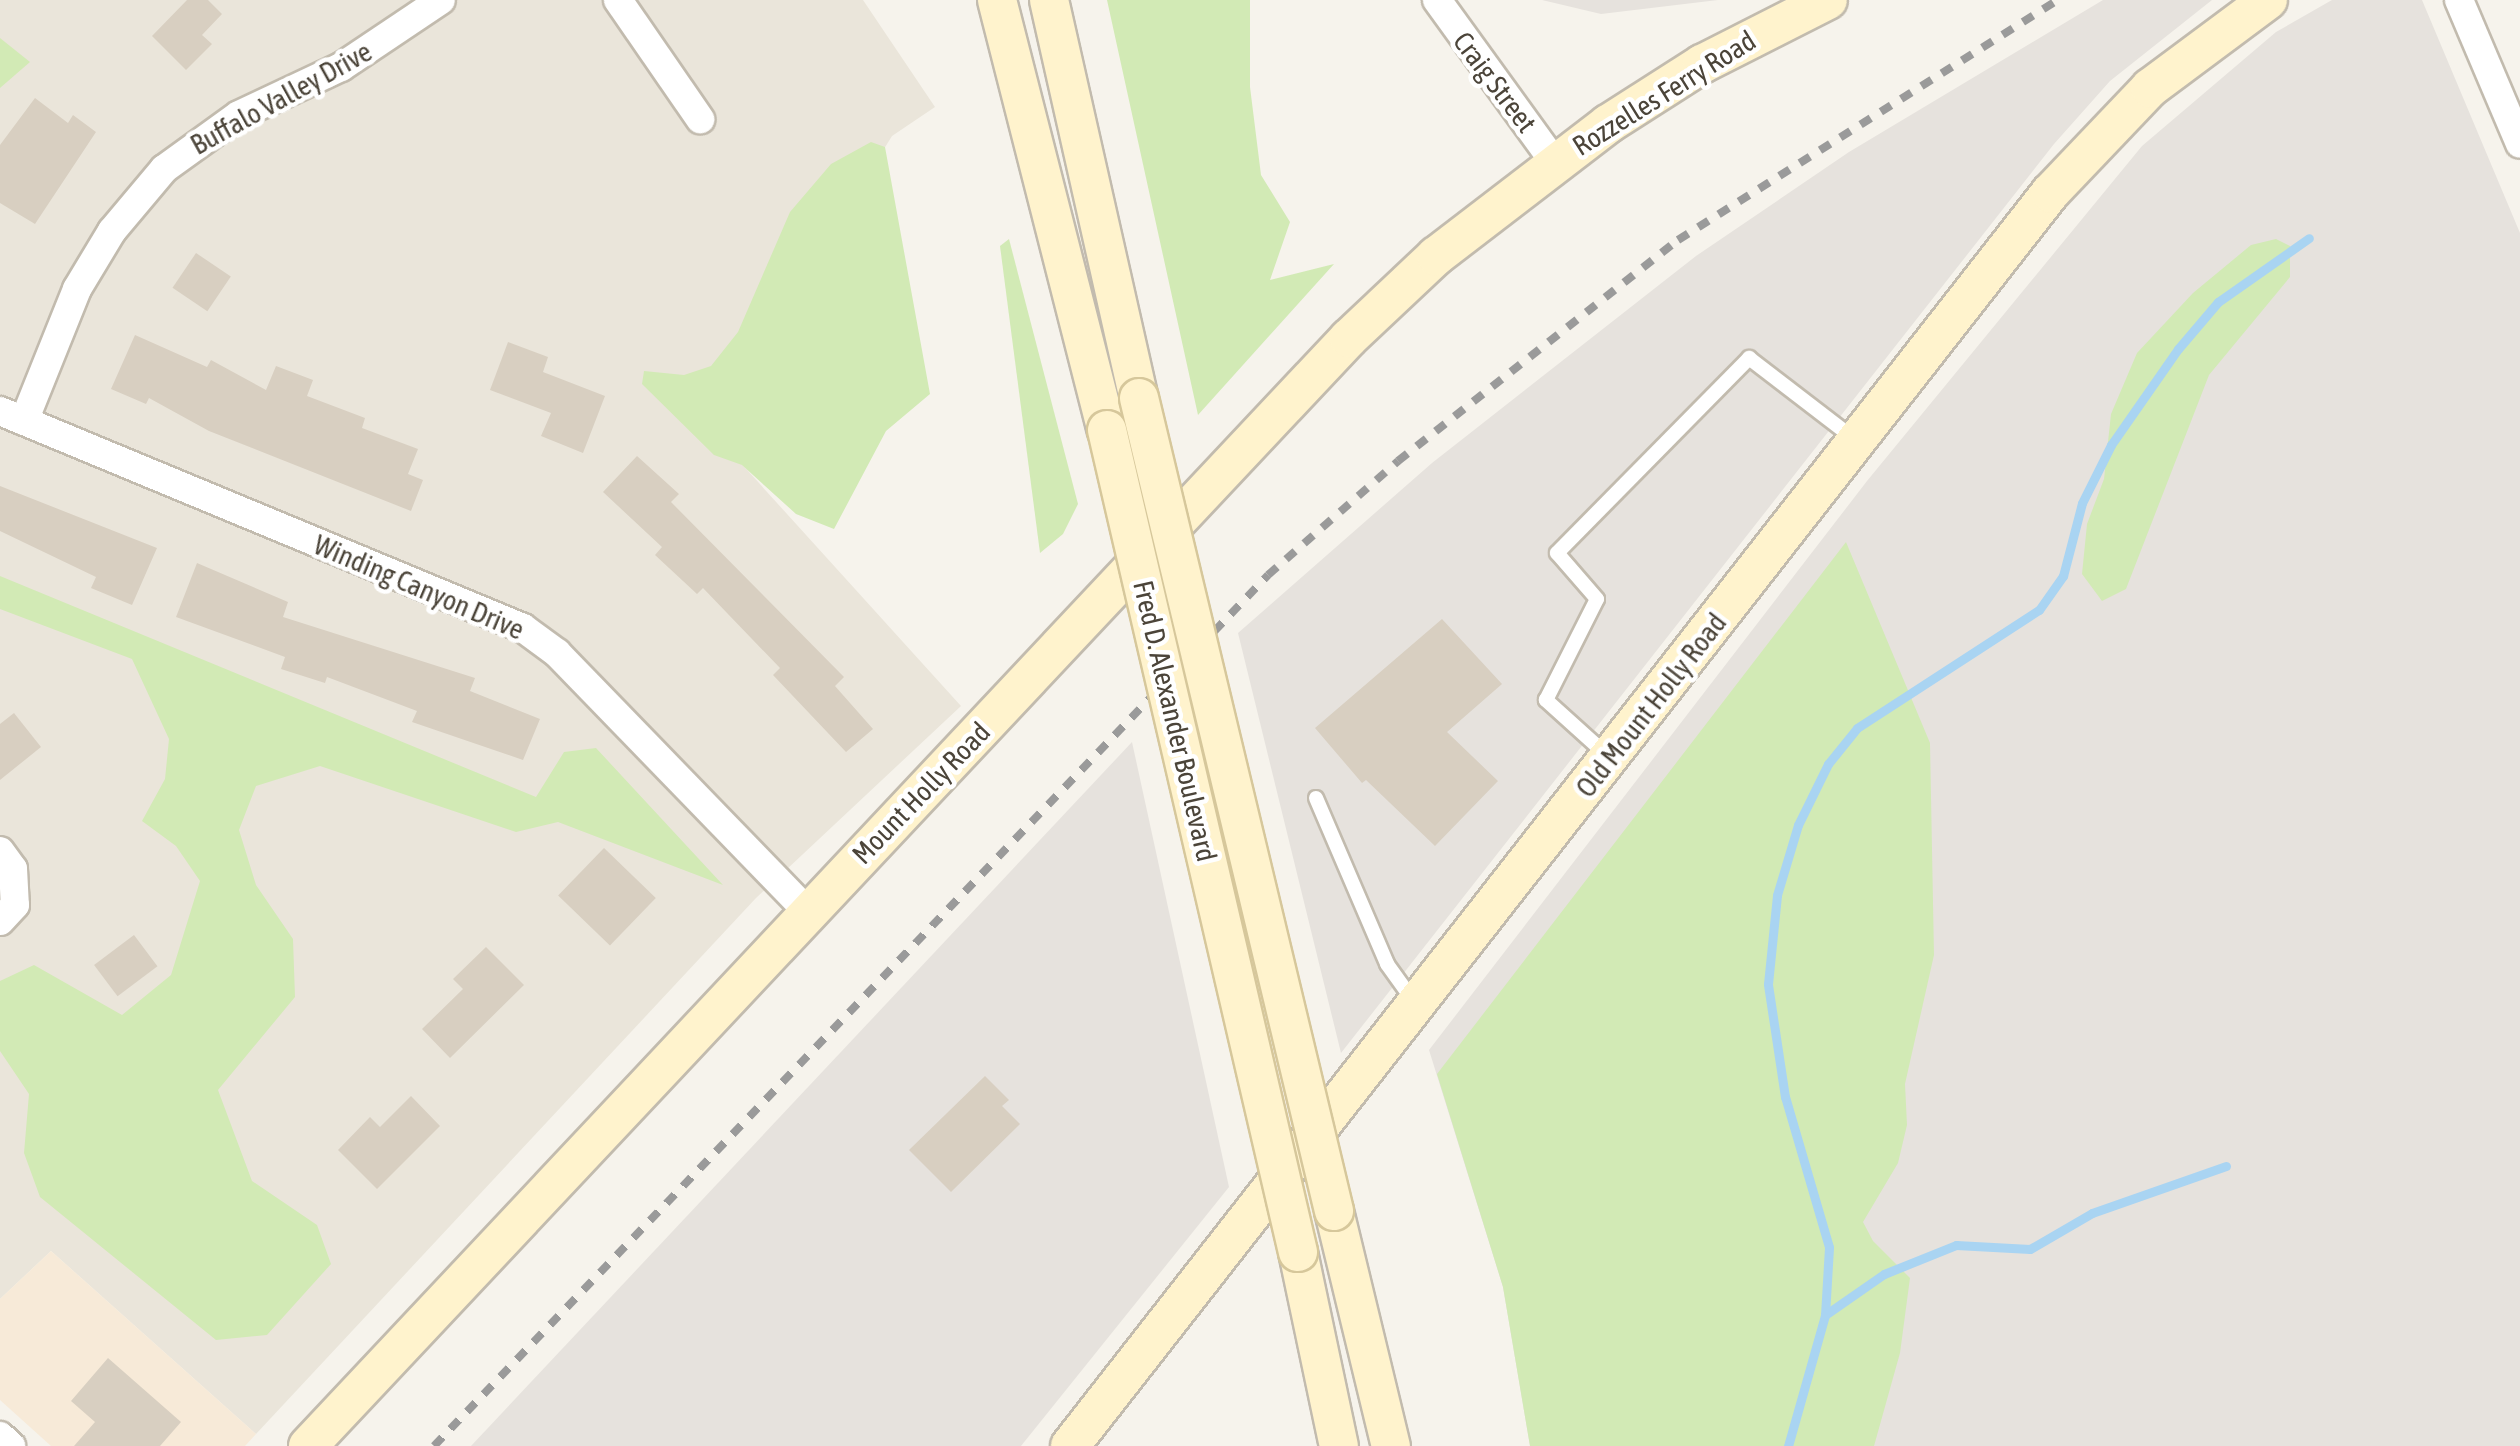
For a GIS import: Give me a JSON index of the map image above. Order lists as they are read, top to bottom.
{
  "streets": {
    "street": [
      "Craig Street",
      "Rozzelles Ferry Road",
      "Buffalo Valley Drive",
      "Winding Canyon Drive",
      "Old Mount Holly Road",
      "Fred D. Alexander Boulevard",
      "Mount Holly Road"
    ]
  },
  "crossings": [
    ["Craig Street", "Rozzelles Ferry Road"],
    ["Craig Street", "Mount Holly Road"],
    ["Rozzelles Ferry Road", "Mount Holly Road"],
    ["Buffalo Valley Drive", "Winding Canyon Drive"],
    ["Winding Canyon Drive", "Mount Holly Road"]
  ]
}
